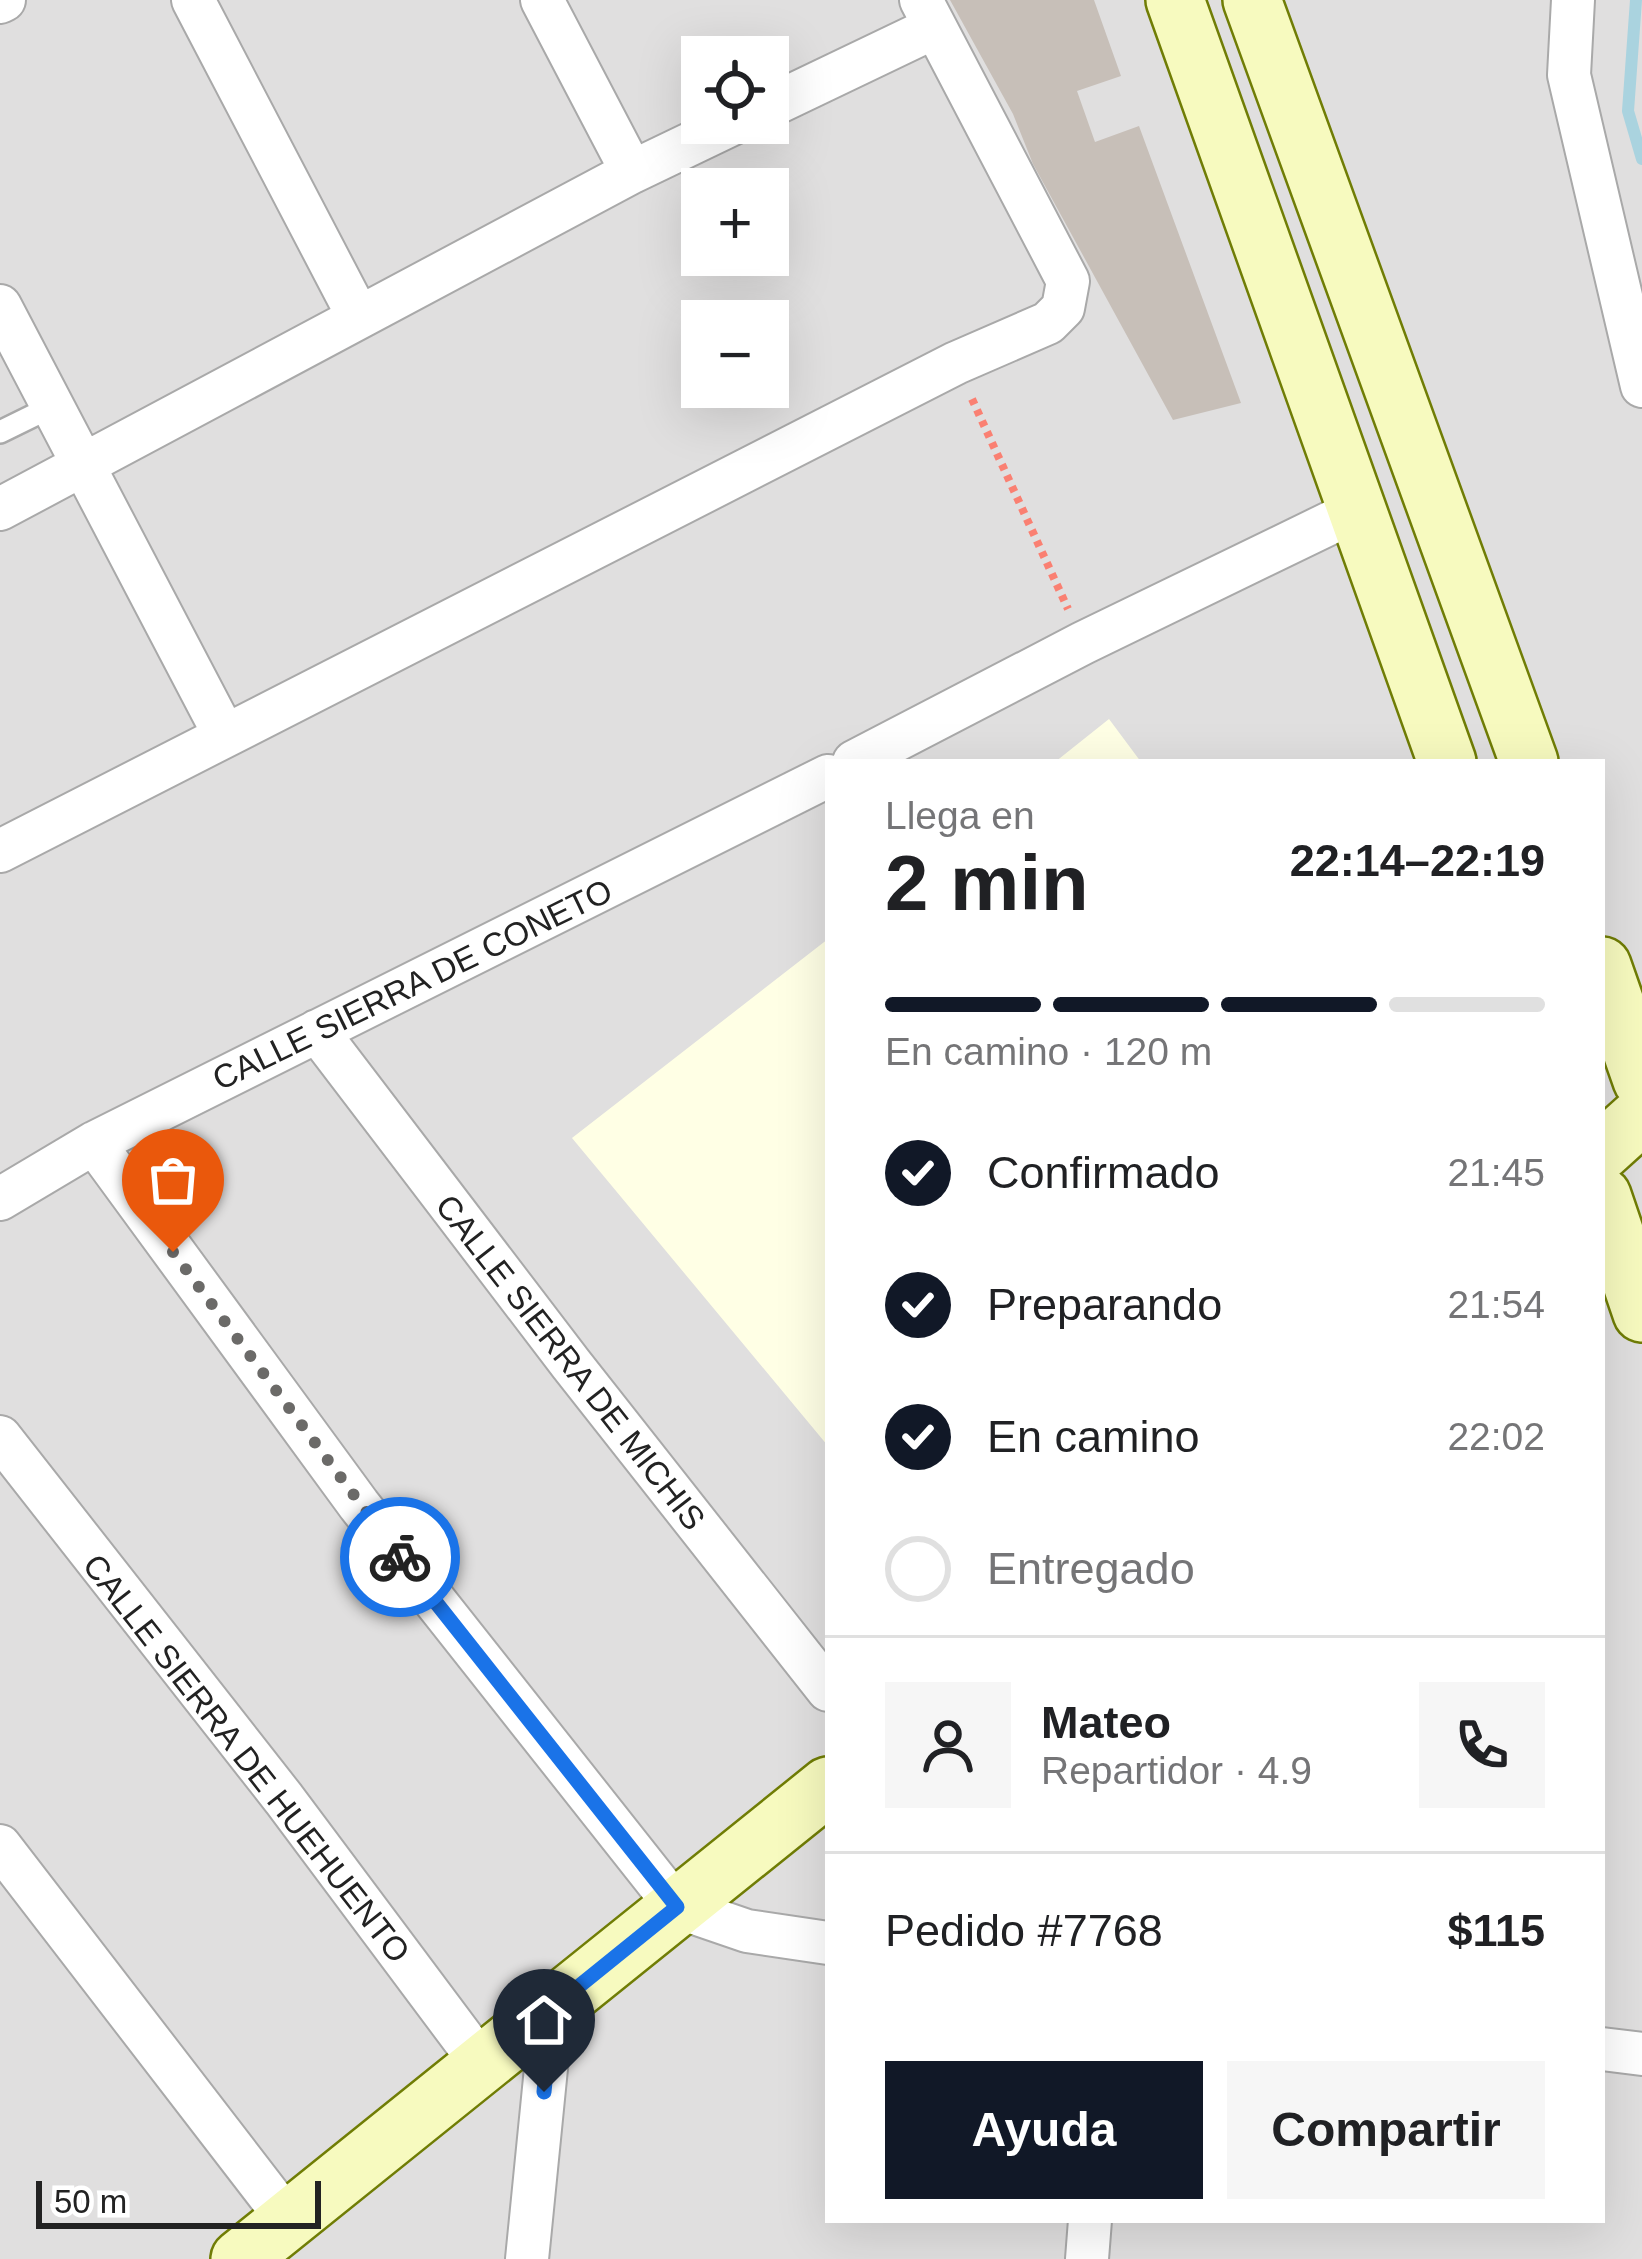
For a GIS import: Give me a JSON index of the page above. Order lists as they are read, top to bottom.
{
  "streets": {
    "street": ["CALLE SIERRA DE CONETO", "CALLE SIERRA DE MICHIS", "CALLE SIERRA DE HUEHUENTO"]
  },
  "crossings": [
    ["CALLE SIERRA DE CONETO", "CALLE SIERRA DE MICHIS"]
  ],
  "scale_bar": "50 m",
  "page": {
    "map_buttons": ["+", "−"],
    "heading": ["2 min", "Llega en", "22:14–22:19"],
    "panel": [
      "Mateo",
      "Repartidor · 4.9",
      "Pedido #7768",
      "$115"
    ],
    "bar": "En camino · 120 m",
    "list": [
      ["Confirmado", "21:45"],
      ["Preparando", "21:54"],
      ["En camino", "22:02"],
      "Entregado"
    ],
    "buttons": ["Ayuda", "Compartir"],
    "scale": "50 m"
  }
}
